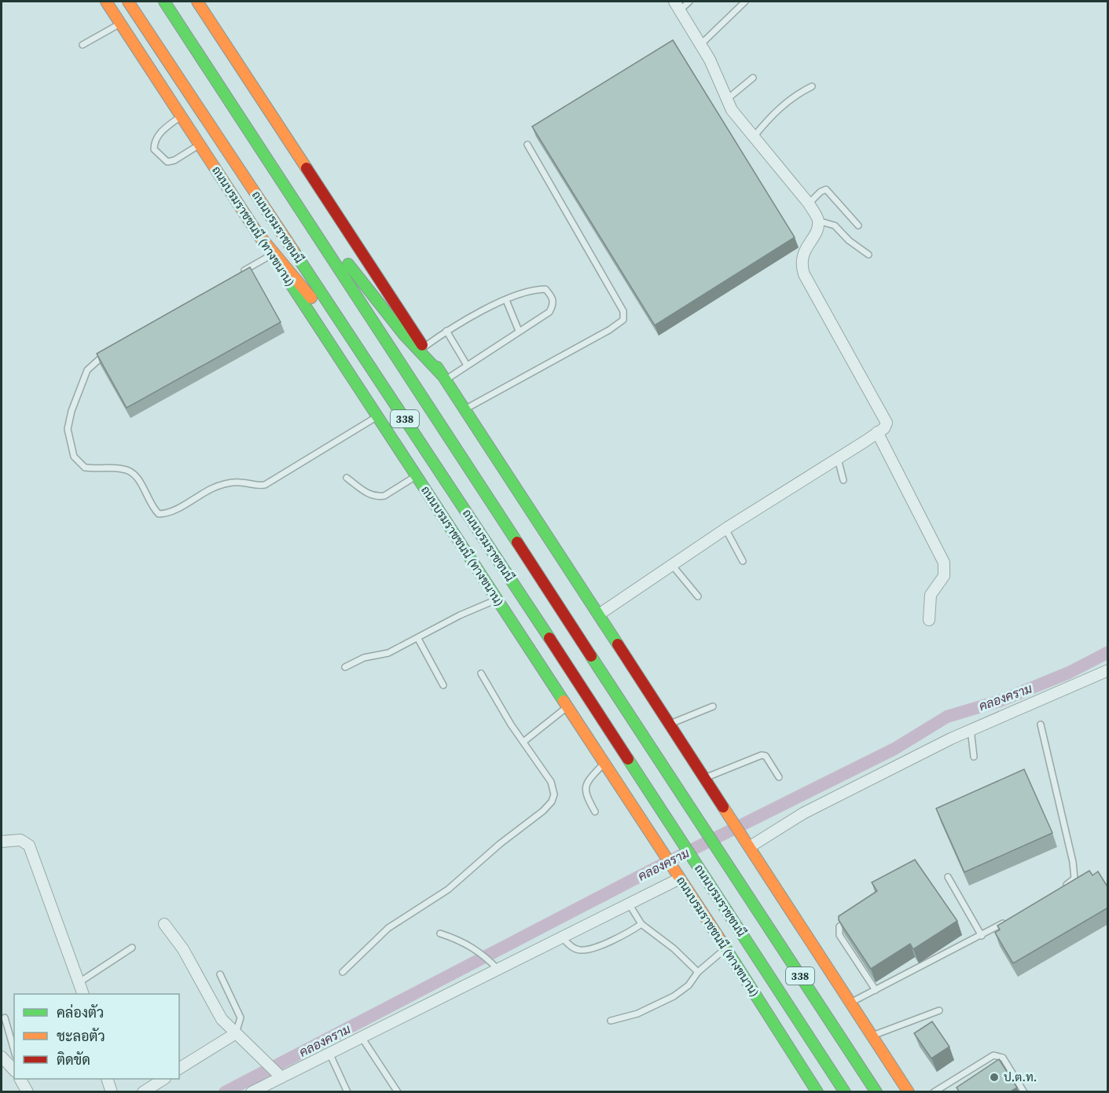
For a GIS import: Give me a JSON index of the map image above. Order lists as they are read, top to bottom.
{
  "streets": {
    "main road": ["ถนนบรมราชชนนี (ทางขนาน)", "ถนนบรมราชชนนี", "338"]
  },
  "water": ["คลองคราม"],
  "places": ["ป.ต.ท."],
  "legend": ["คล่องตัว", "ชะลอตัว", "ติดขัด"]
}
